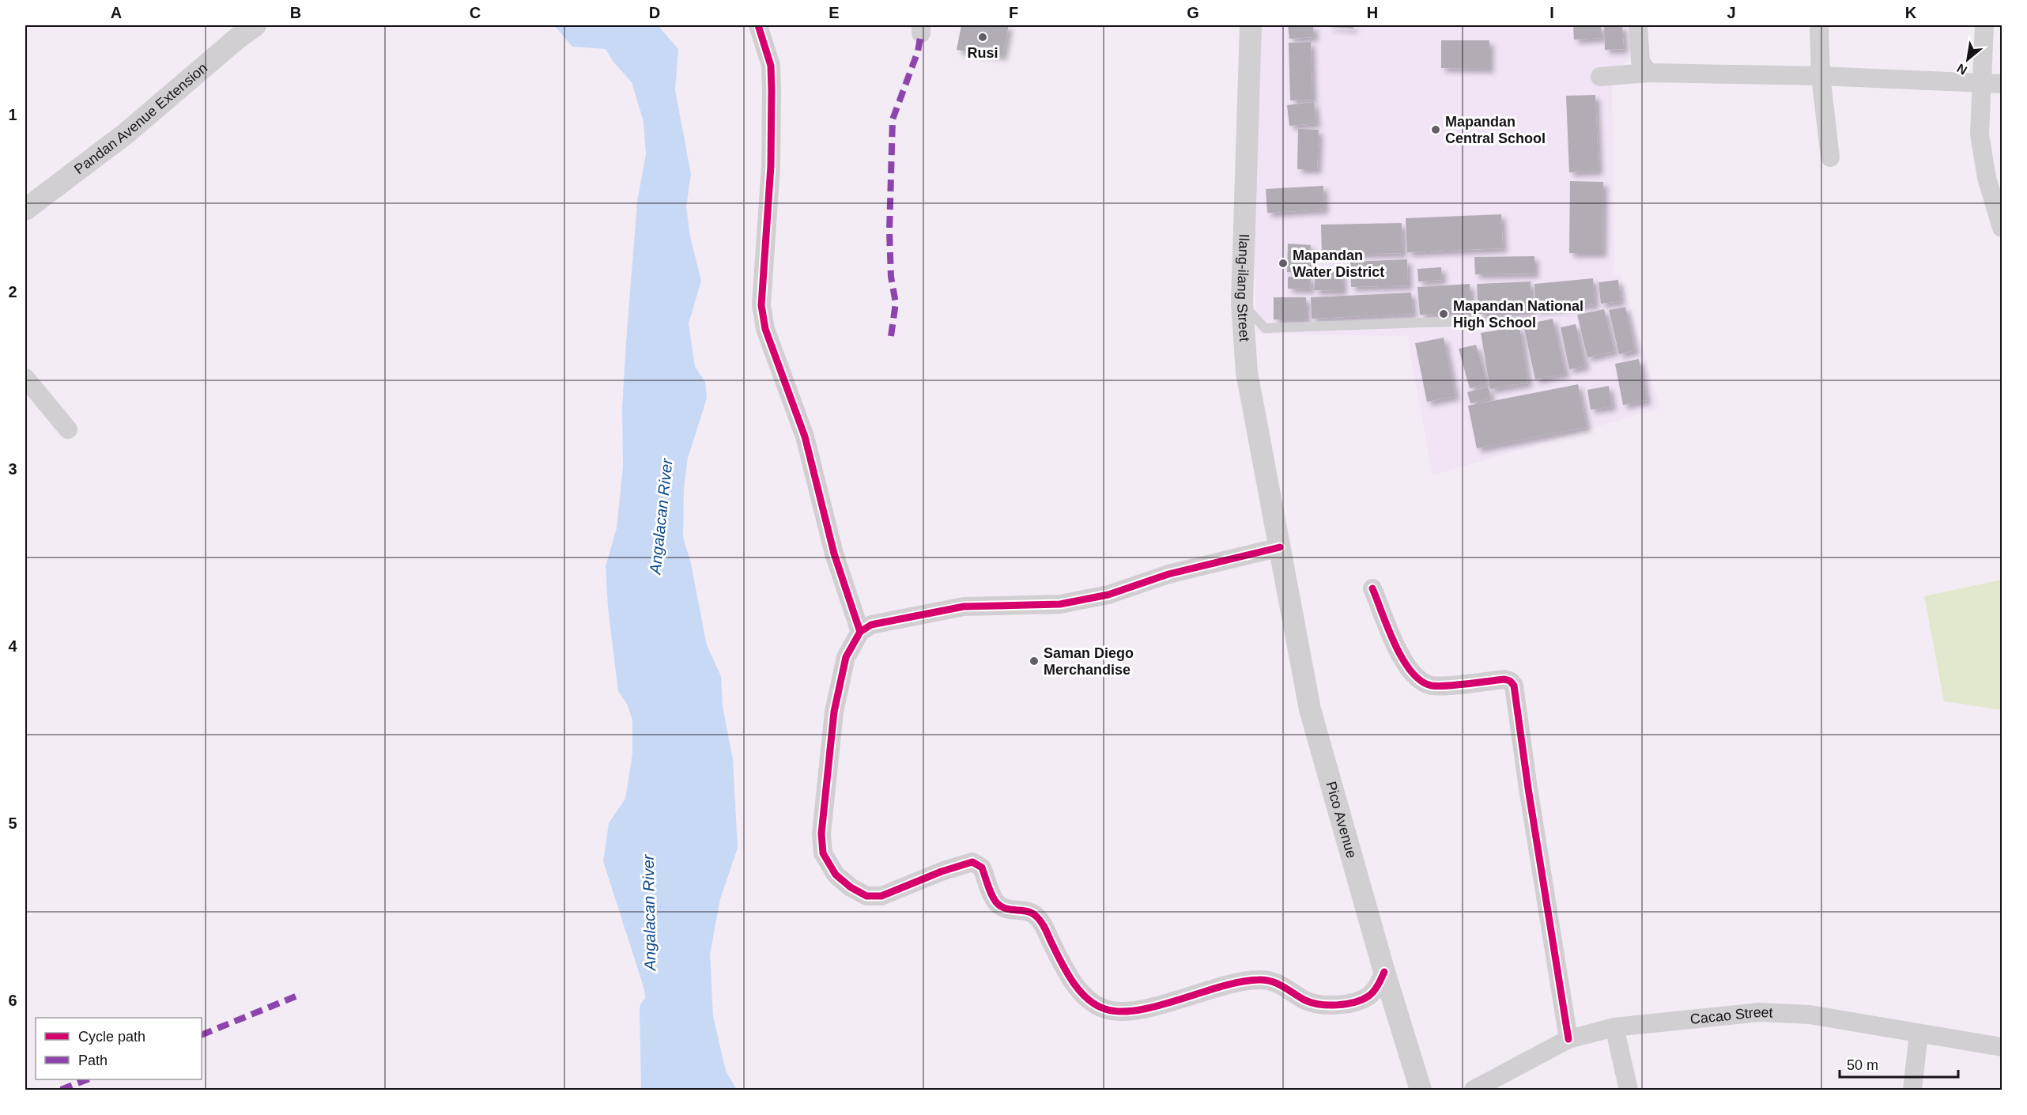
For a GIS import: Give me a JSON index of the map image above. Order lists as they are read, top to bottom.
{
  "streets": {
    "street": [
      "Pandan Avenue Extension",
      "Ilang-ilang Street",
      "Pico Avenue",
      "Cacao Street"
    ]
  },
  "crossings": [
    ["Ilang-ilang Street", "Pico Avenue"]
  ],
  "water": ["Angalacan River"],
  "places": [
    "Rusi",
    "Mapandan Central School",
    "Mapandan Water District",
    "Mapandan National High School",
    "Saman Diego Merchandise"
  ],
  "legend": ["Cycle path", "Path"],
  "scale_bar": "50 m",
  "north": "bottom left",
  "grid": {
    "columns": [
      "A",
      "B",
      "C",
      "D",
      "E",
      "F",
      "G",
      "H",
      "I",
      "J",
      "K"
    ],
    "rows": [
      "1",
      "2",
      "3",
      "4",
      "5",
      "6"
    ]
  }
}
